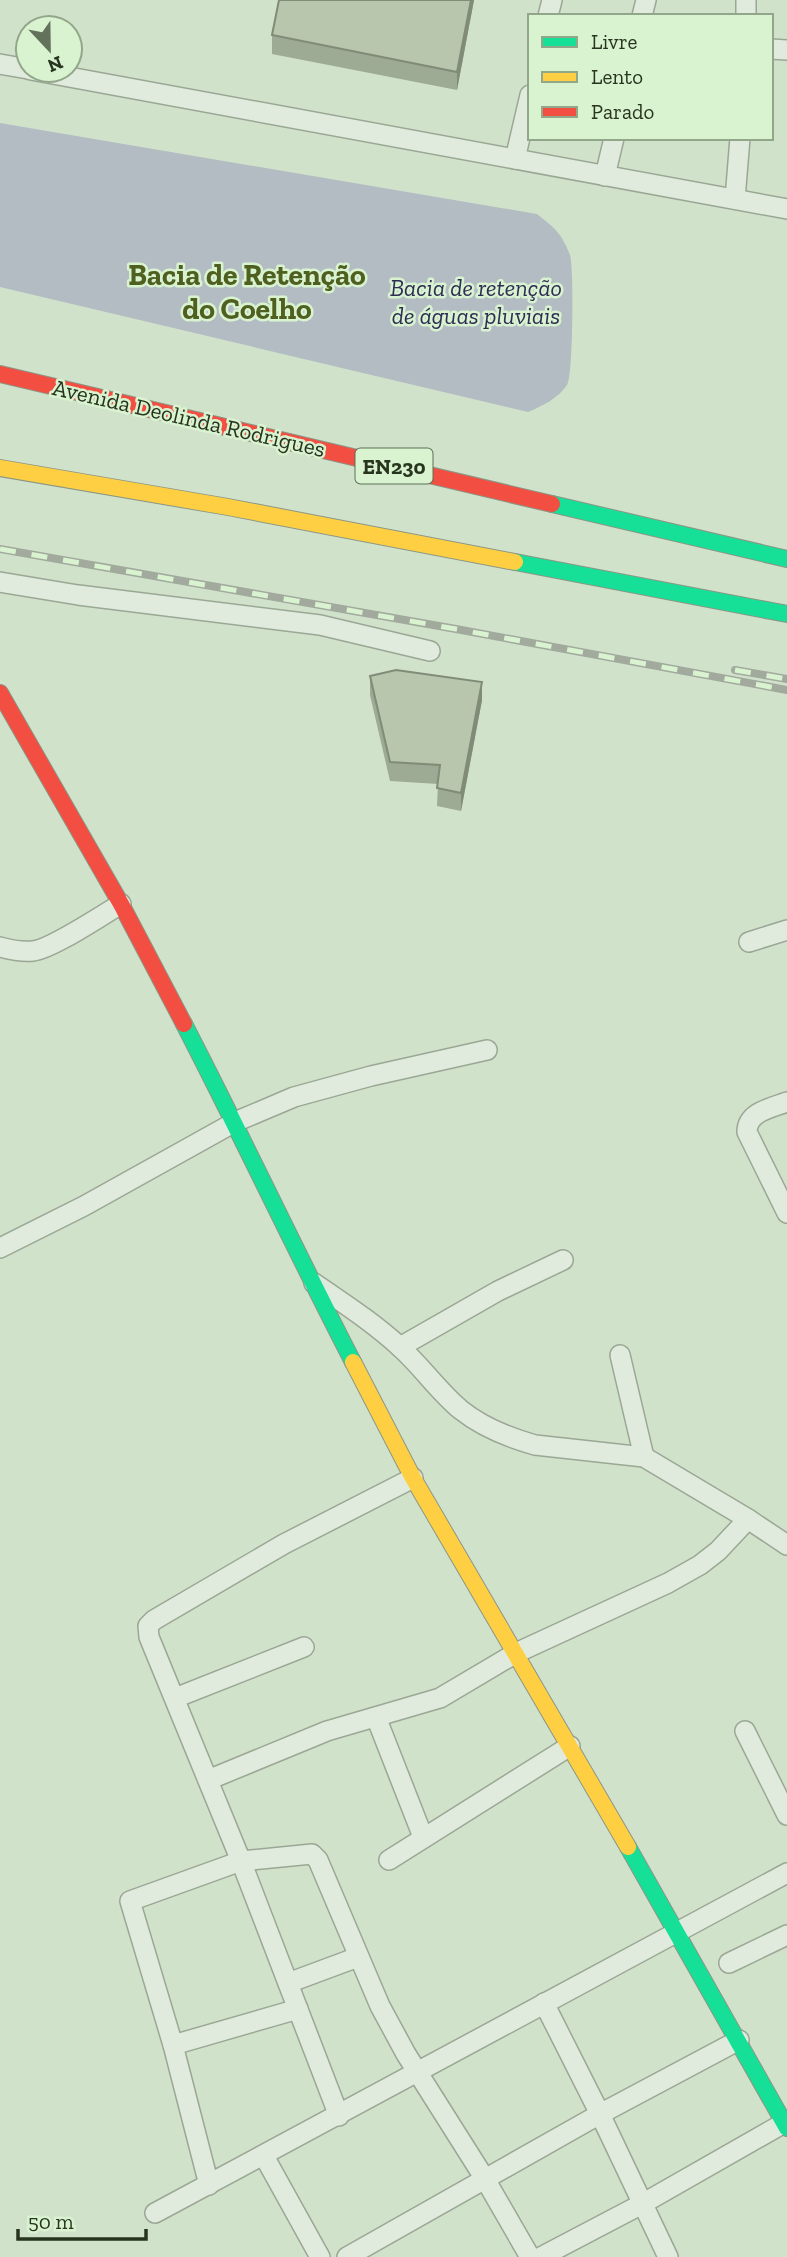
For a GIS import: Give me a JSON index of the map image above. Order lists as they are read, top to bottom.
{
  "streets": {
    "main road": ["Avenida Deolinda Rodrigues", "EN230"]
  },
  "districts": ["Bacia de Retenção do Coelho"],
  "water": ["Bacia de retenção de águas pluviais"],
  "legend": ["Livre", "Lento", "Parado"],
  "scale_bar": "50 m",
  "north": "bottom"
}
